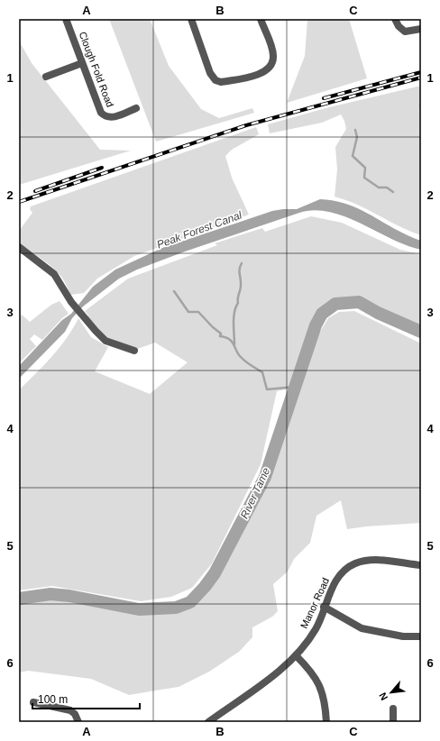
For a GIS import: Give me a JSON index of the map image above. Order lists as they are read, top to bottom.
{
  "streets": {
    "street": ["Clough Fold Road", "Manor Road"]
  },
  "water": ["Peak Forest Canal", "River Tame"],
  "scale_bar": "100 m",
  "north": "bottom left",
  "grid": {
    "columns": ["A", "B", "C"],
    "rows": [
      "1",
      "2",
      "3",
      "4",
      "5",
      "6"
    ]
  }
}
